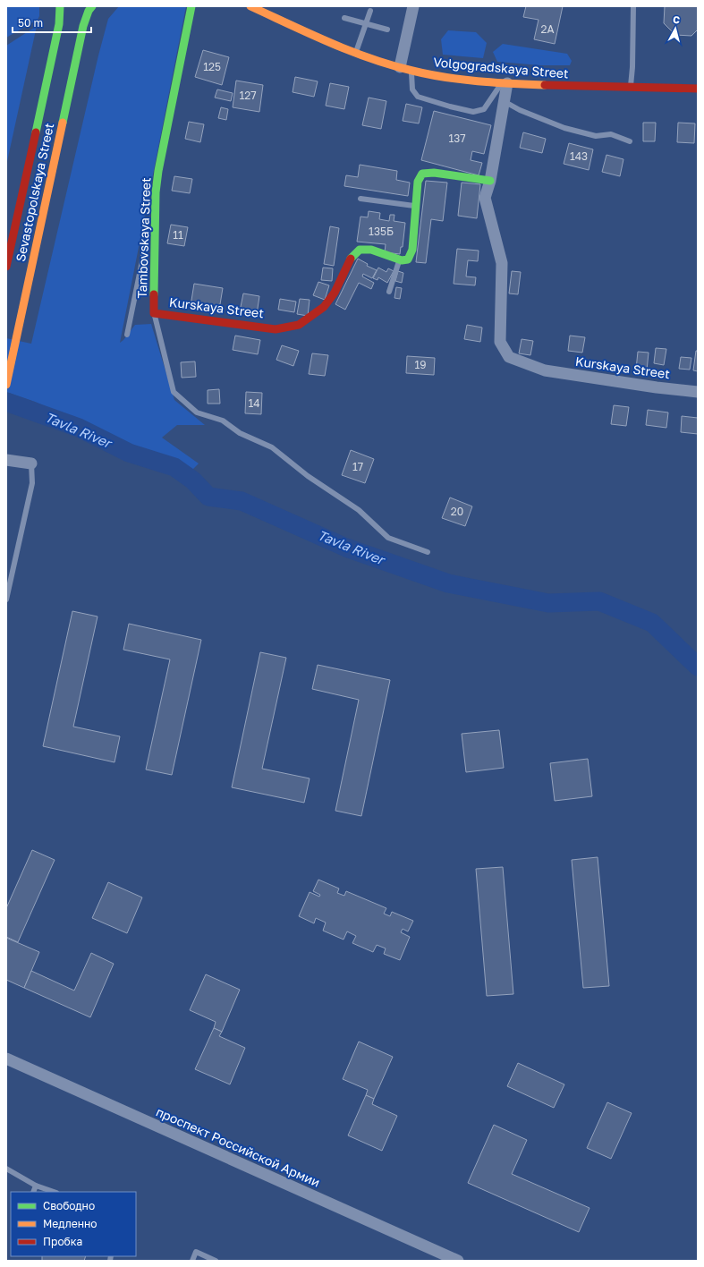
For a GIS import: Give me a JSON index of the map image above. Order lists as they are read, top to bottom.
{
  "streets": {
    "main road": [
      "Volgogradskaya Street",
      "Sevastopolskaya Street",
      "Tambovskaya Street",
      "Kurskaya Street"
    ],
    "street": ["проспект Российской Армии"]
  },
  "crossings": [
    ["Tambovskaya Street", "Kurskaya Street"]
  ],
  "water": ["Tavla River"],
  "house_numbers": [
    "2А",
    "125",
    "127",
    "137",
    "143",
    "135Б",
    "11",
    "19",
    "14",
    "17",
    "20"
  ],
  "legend": ["Свободно", "Медленно", "Пробка"],
  "scale_bar": "50 m",
  "north": "top"
}
